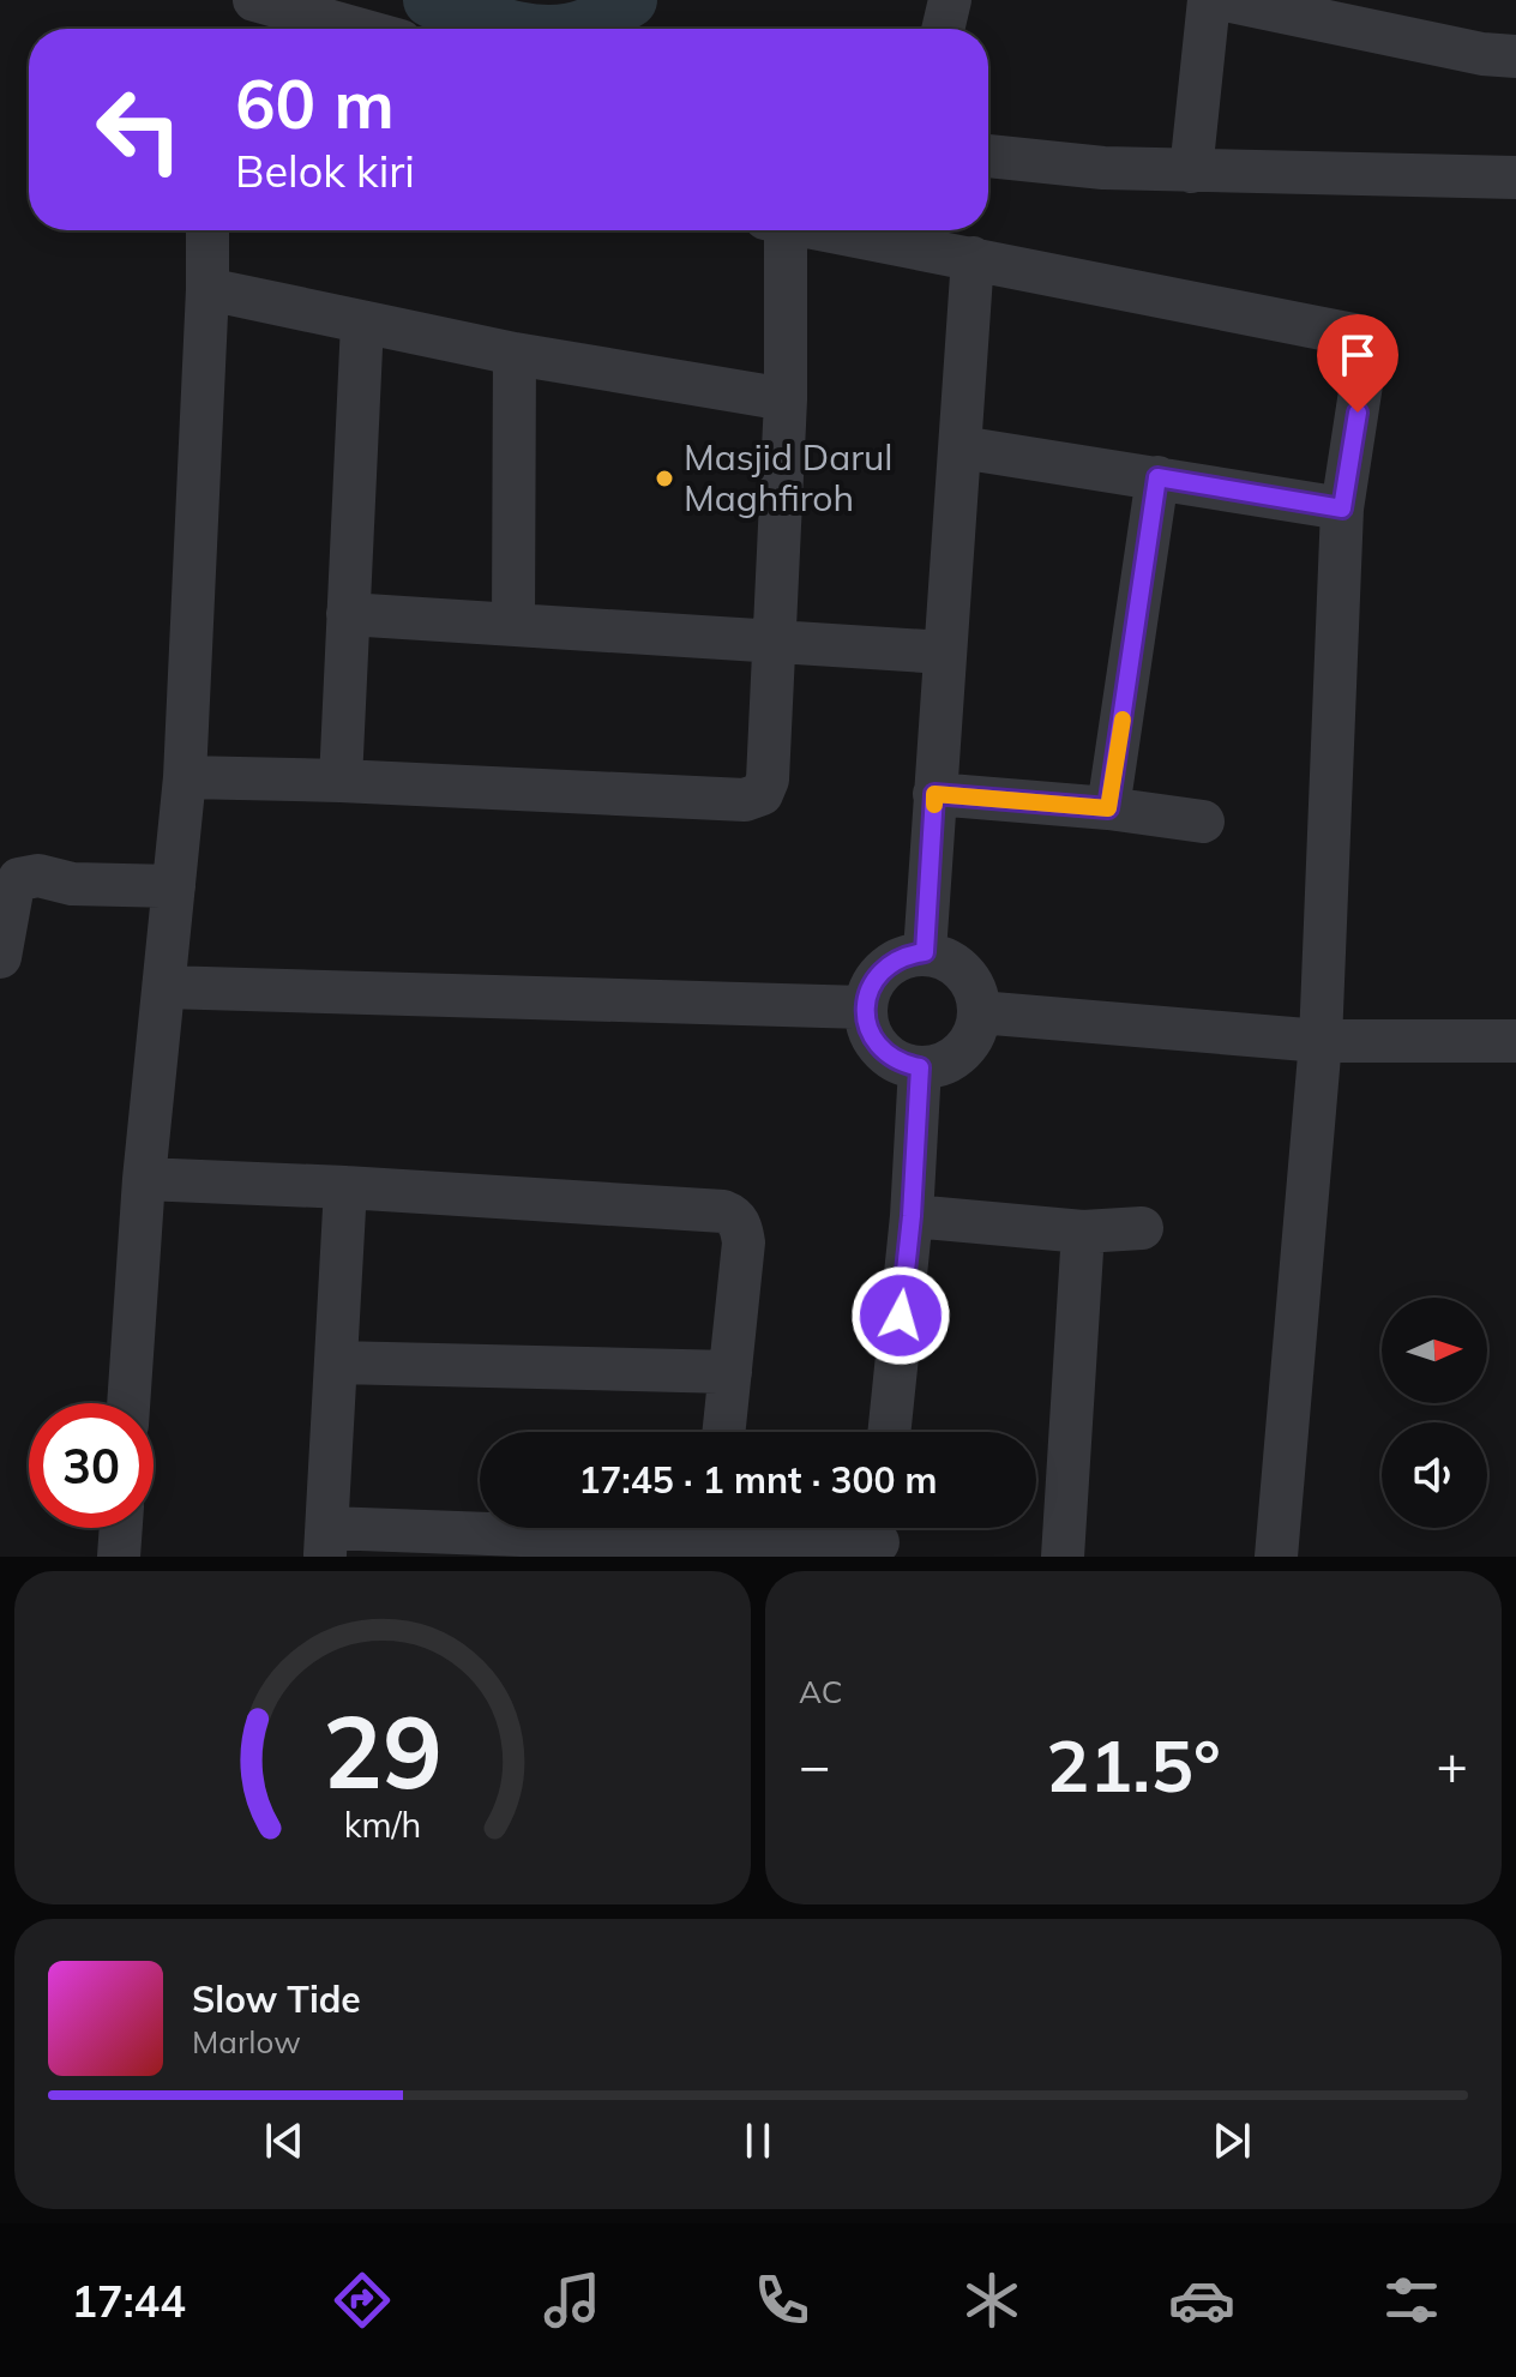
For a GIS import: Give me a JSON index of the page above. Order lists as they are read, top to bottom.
{
  "places": ["Masjid Darul Maghfiroh"],
  "north": "right",
  "page": {
    "turn": ["60 m", "Belok kiri"],
    "limit": "30",
    "trip": "17:45 · 1 mnt · 300 m",
    "tile": "AC",
    "heat": ["−", "21.5°", "+"],
    "song": ["Slow Tide", "Marlow"],
    "tabs": "17:44",
    "gauge": ["29", "km/h"]
  }
}
